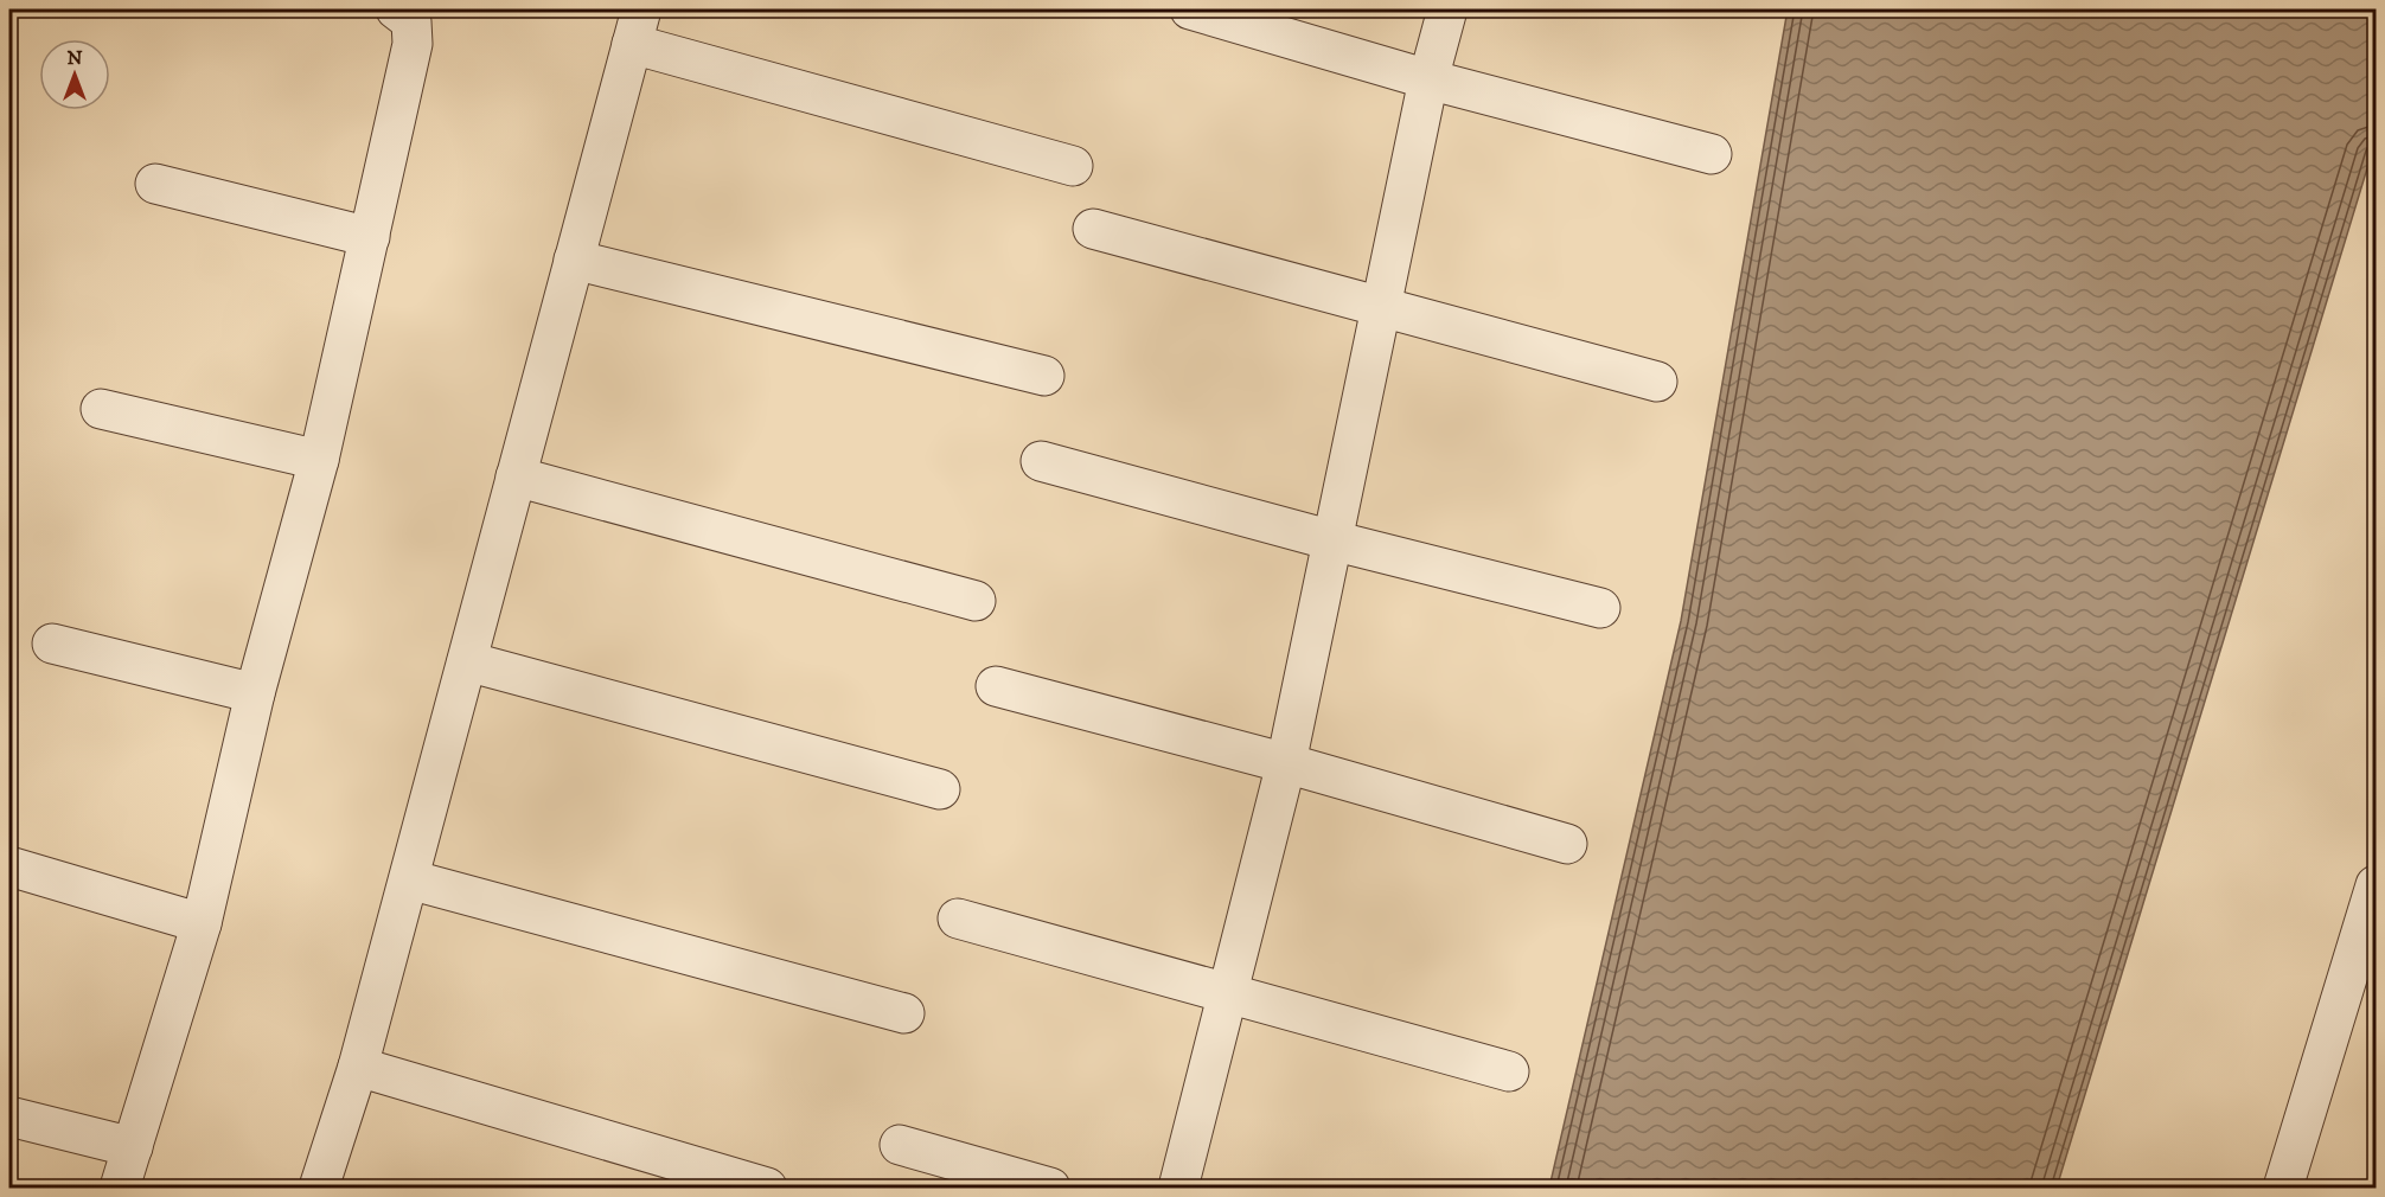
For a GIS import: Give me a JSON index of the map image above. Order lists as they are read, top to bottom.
{
  "north": "top"
}
